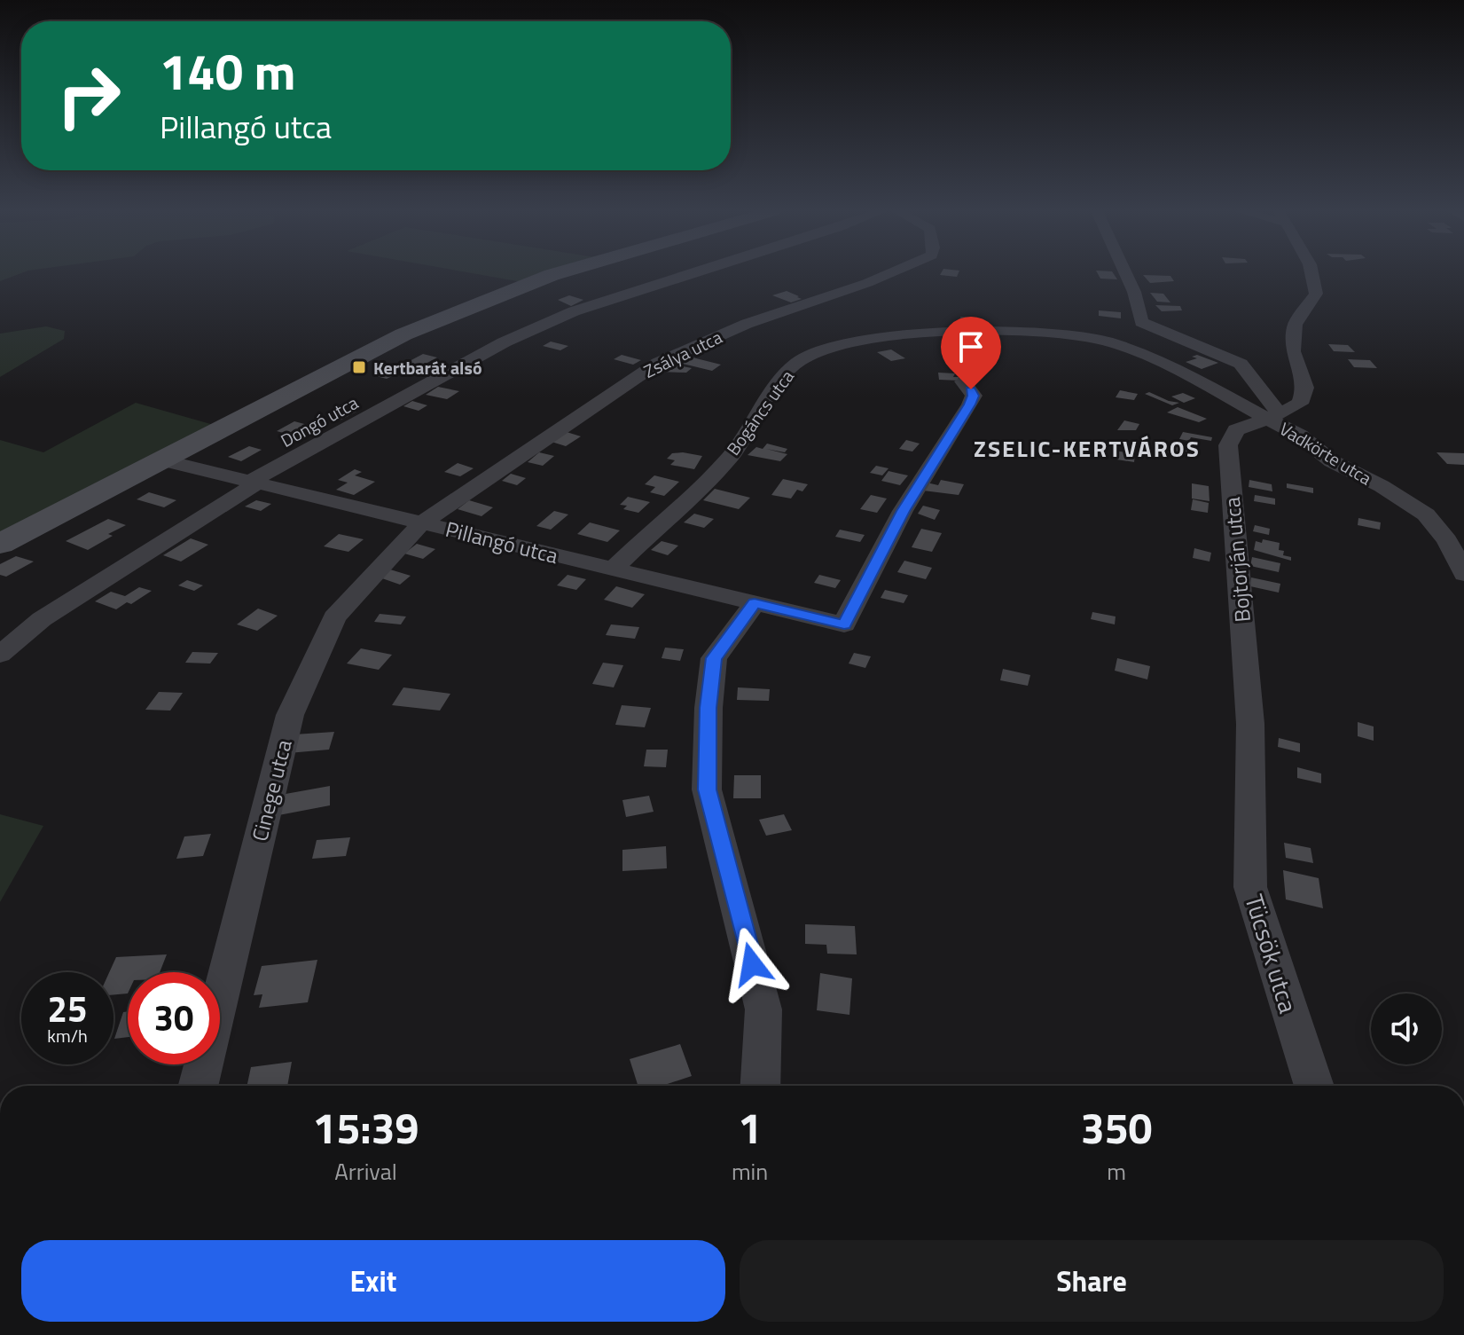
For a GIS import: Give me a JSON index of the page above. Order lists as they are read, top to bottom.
{
  "streets": {
    "street": [
      "Zsálya utca",
      "Bogáncs utca",
      "Dongó utca",
      "Vadkörte utca",
      "Pillangó utca",
      "Bojtorján utca",
      "Cinege utca",
      "Tücsök utca"
    ]
  },
  "crossings": [
    ["Zsálya utca", "Pillangó utca"],
    ["Zsálya utca", "Cinege utca"],
    ["Bogáncs utca", "Vadkörte utca"],
    ["Bogáncs utca", "Pillangó utca"],
    ["Bogáncs utca", "Bojtorján utca"],
    ["Dongó utca", "Pillangó utca"],
    ["Vadkörte utca", "Bojtorján utca"],
    ["Pillangó utca", "Cinege utca"],
    ["Bojtorján utca", "Tücsök utca"]
  ],
  "districts": ["ZSELIC-KERTVÁROS"],
  "places": {
    "transit": ["Kertbarát alsó"]
  },
  "page": {
    "turn": ["140 m", "Pillangó utca"],
    "speed": "25 km/h",
    "limit": "30",
    "eta": [
      "15:39",
      "Arrival",
      "1",
      "min",
      "350",
      "m"
    ],
    "buttons": ["Exit", "Share"]
  }
}
